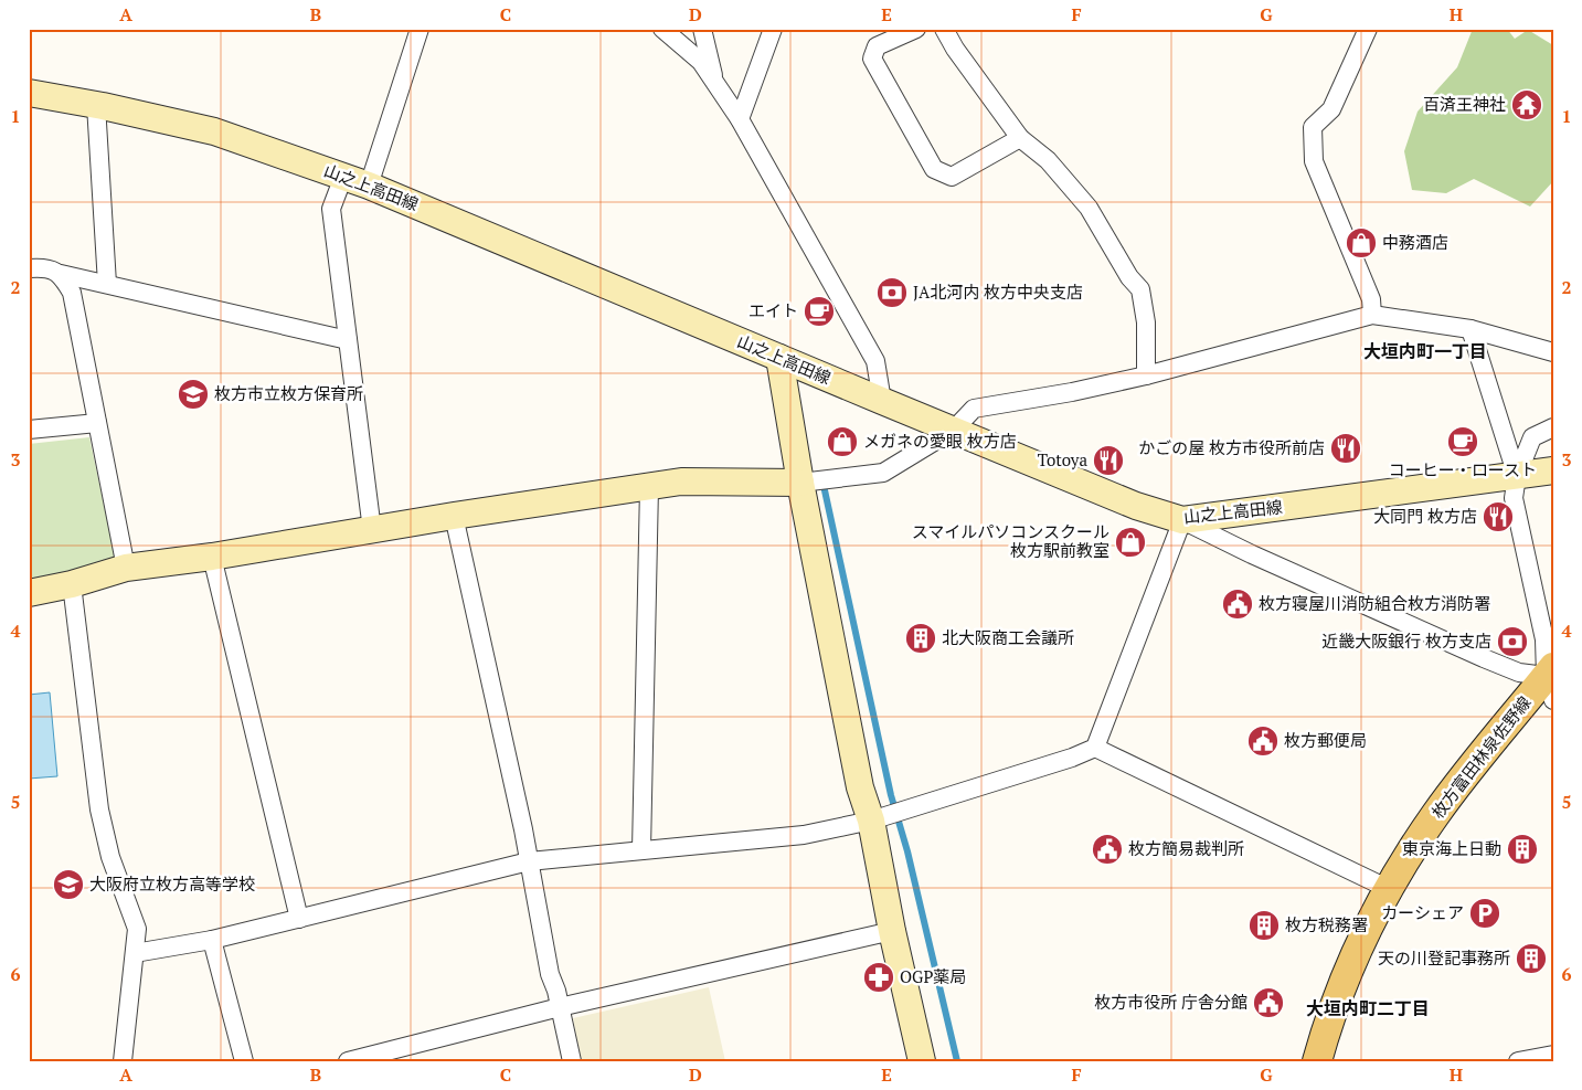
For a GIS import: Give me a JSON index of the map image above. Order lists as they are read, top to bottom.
{
  "streets": {
    "main road": ["枚方富田林泉佐野線"],
    "street": ["山之上高田線"]
  },
  "districts": ["大垣内町一丁目", "大垣内町二丁目"],
  "places": {
    "temple": ["百済王神社"],
    "shop": ["中務酒店", "メガネの愛眼 枚方店", "スマイルパソコンスクール 枚方駅前教室"],
    "bank": ["JA北河内 枚方中央支店", "近畿大阪銀行 枚方支店"],
    "cafe": ["エイト", "コーヒー・ロースト"],
    "school or university": ["枚方市立枚方保育所", "大阪府立枚方高等学校"],
    "restaurant": ["かごの屋 枚方市役所前店", "Totoya", "大同門 枚方店"],
    "public building": [
      "枚方寝屋川消防組合枚方消防署",
      "枚方郵便局",
      "枚方簡易裁判所",
      "枚方市役所 庁舎分館"
    ],
    "building": [
      "北大阪商工会議所",
      "東京海上日動",
      "枚方税務署",
      "天の川登記事務所"
    ],
    "parking": ["カーシェア"],
    "pharmacy": ["OGP薬局"]
  },
  "grid": {
    "columns": [
      "A",
      "B",
      "C",
      "D",
      "E",
      "F",
      "G",
      "H"
    ],
    "rows": [
      "1",
      "2",
      "3",
      "4",
      "5",
      "6"
    ]
  }
}
